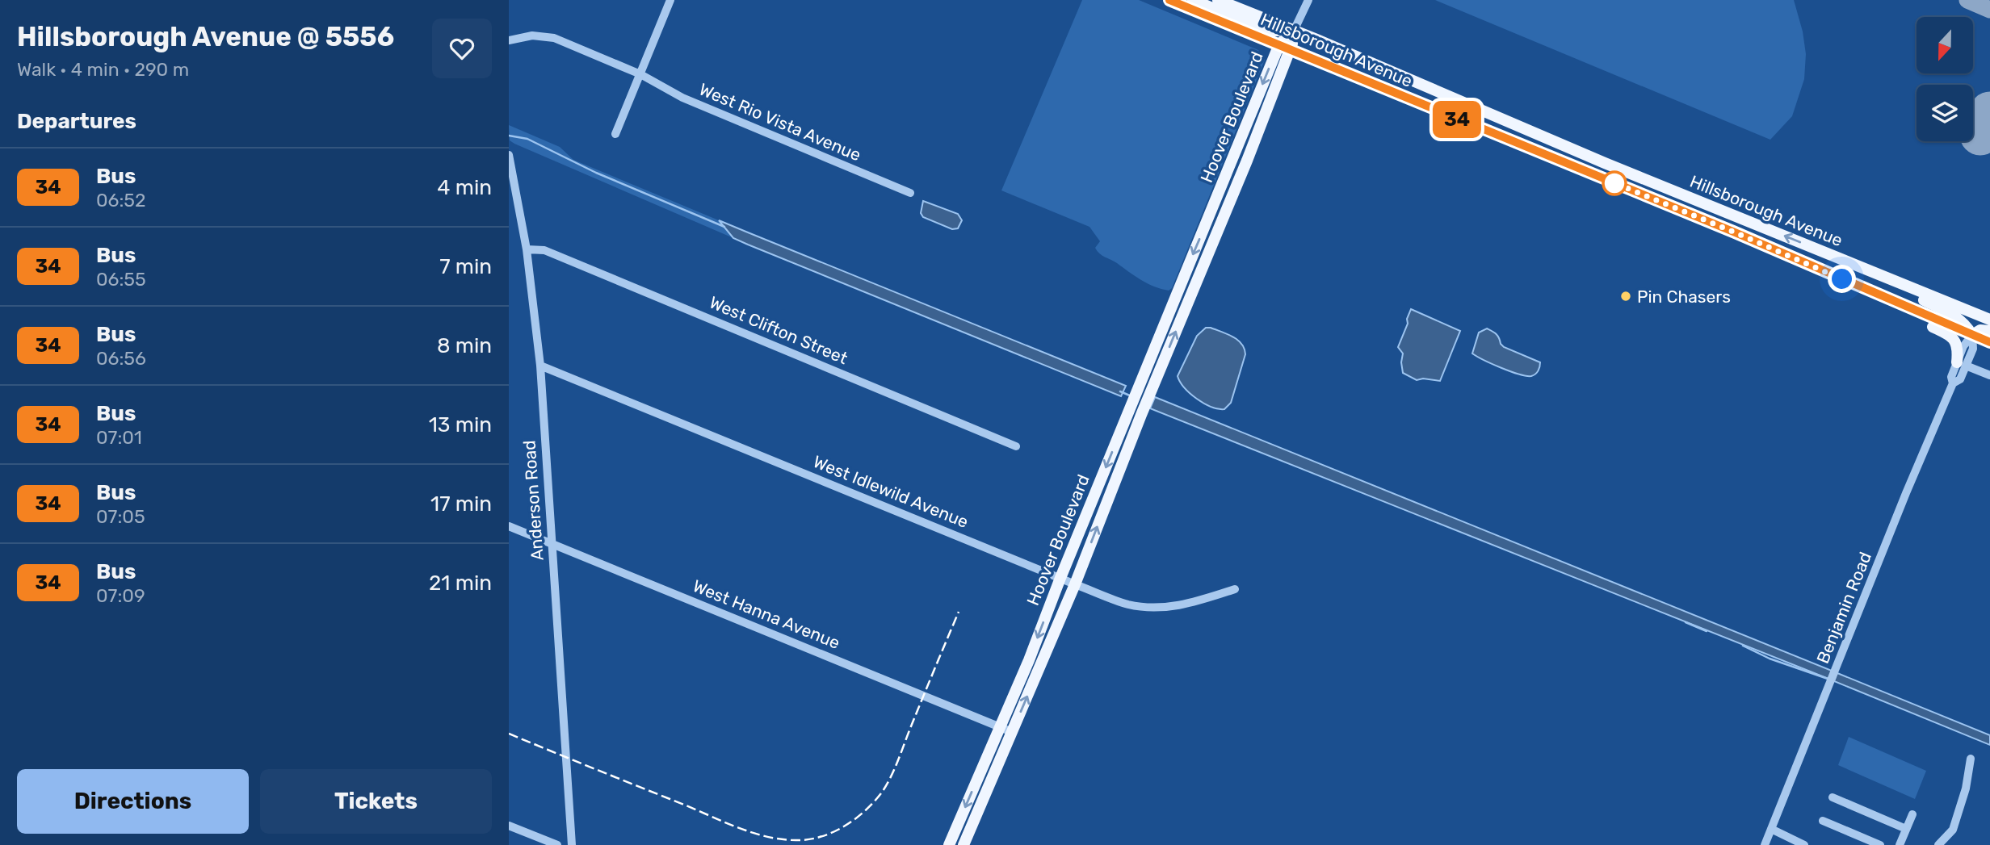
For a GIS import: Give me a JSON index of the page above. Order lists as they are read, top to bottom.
{
  "streets": {
    "main road": ["Hillsborough Avenue", "Hoover Boulevard"],
    "street": [
      "West Rio Vista Avenue",
      "West Clifton Street",
      "West Idlewild Avenue",
      "Anderson Road",
      "Benjamin Road",
      "West Hanna Avenue"
    ]
  },
  "crossings": [
    ["Hillsborough Avenue", "Hoover Boulevard"],
    ["Hillsborough Avenue", "Benjamin Road"],
    ["Hoover Boulevard", "West Idlewild Avenue"],
    ["Hoover Boulevard", "West Hanna Avenue"],
    ["West Clifton Street", "Anderson Road"],
    ["West Idlewild Avenue", "Anderson Road"],
    ["Anderson Road", "West Hanna Avenue"]
  ],
  "places": ["Pin Chasers"],
  "lines": ["bus line 34"],
  "north": "bottom",
  "page": {
    "heading": [
      ["Hillsborough Avenue @ 5556", "Walk · 4 min · 290 m"],
      "Departures"
    ],
    "on_map": "34",
    "list": [
      {
        "mark": "34",
        "name": "Bus",
        "note": "06:52",
        "value": "4 min"
      },
      {
        "mark": "34",
        "name": "Bus",
        "note": "06:55",
        "value": "7 min"
      },
      {
        "mark": "34",
        "name": "Bus",
        "note": "06:56",
        "value": "8 min"
      },
      {
        "mark": "34",
        "name": "Bus",
        "note": "07:01",
        "value": "13 min"
      },
      {
        "mark": "34",
        "name": "Bus",
        "note": "07:05",
        "value": "17 min"
      },
      {
        "mark": "34",
        "name": "Bus",
        "note": "07:09",
        "value": "21 min"
      }
    ],
    "buttons": ["Directions", "Tickets"]
  }
}
